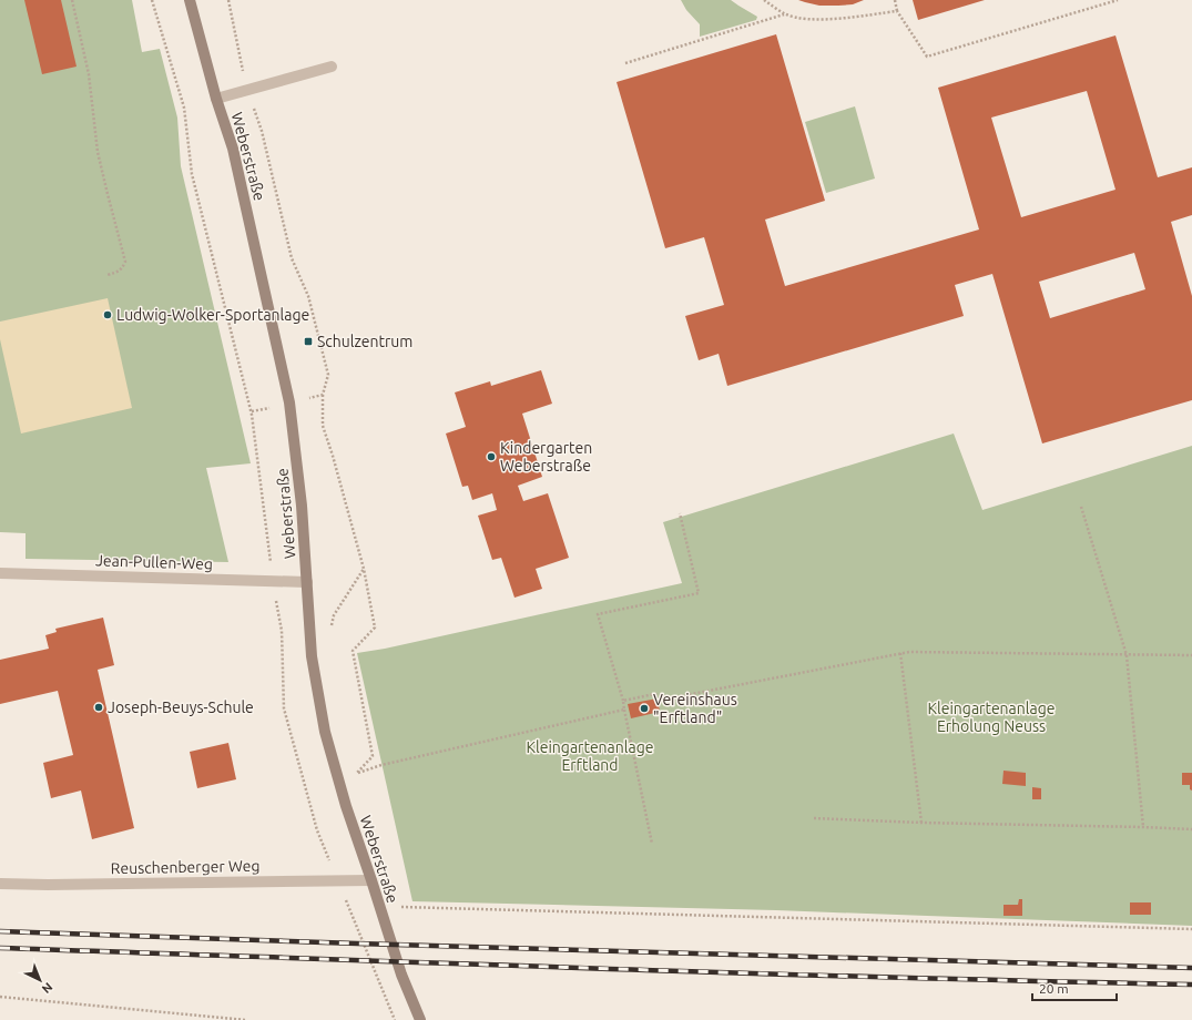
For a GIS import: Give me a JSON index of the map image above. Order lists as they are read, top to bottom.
{
  "streets": {
    "main road": ["Weberstraße"],
    "street": ["Jean-Pullen-Weg", "Reuschenberger Weg"]
  },
  "crossings": [
    ["Weberstraße", "Jean-Pullen-Weg"],
    ["Weberstraße", "Reuschenberger Weg"]
  ],
  "parks": ["Kleingartenanlage Erholung Neuss", "Kleingartenanlage Erftland"],
  "places": {
    "other": [
      "Ludwig-Wolker-Sportanlage",
      "Kindergarten Weberstraße",
      "Joseph-Beuys-Schule",
      "Vereinshaus \"Erftland\""
    ],
    "transit": ["Schulzentrum"]
  },
  "scale_bar": "20 m",
  "north": "bottom right"
}
